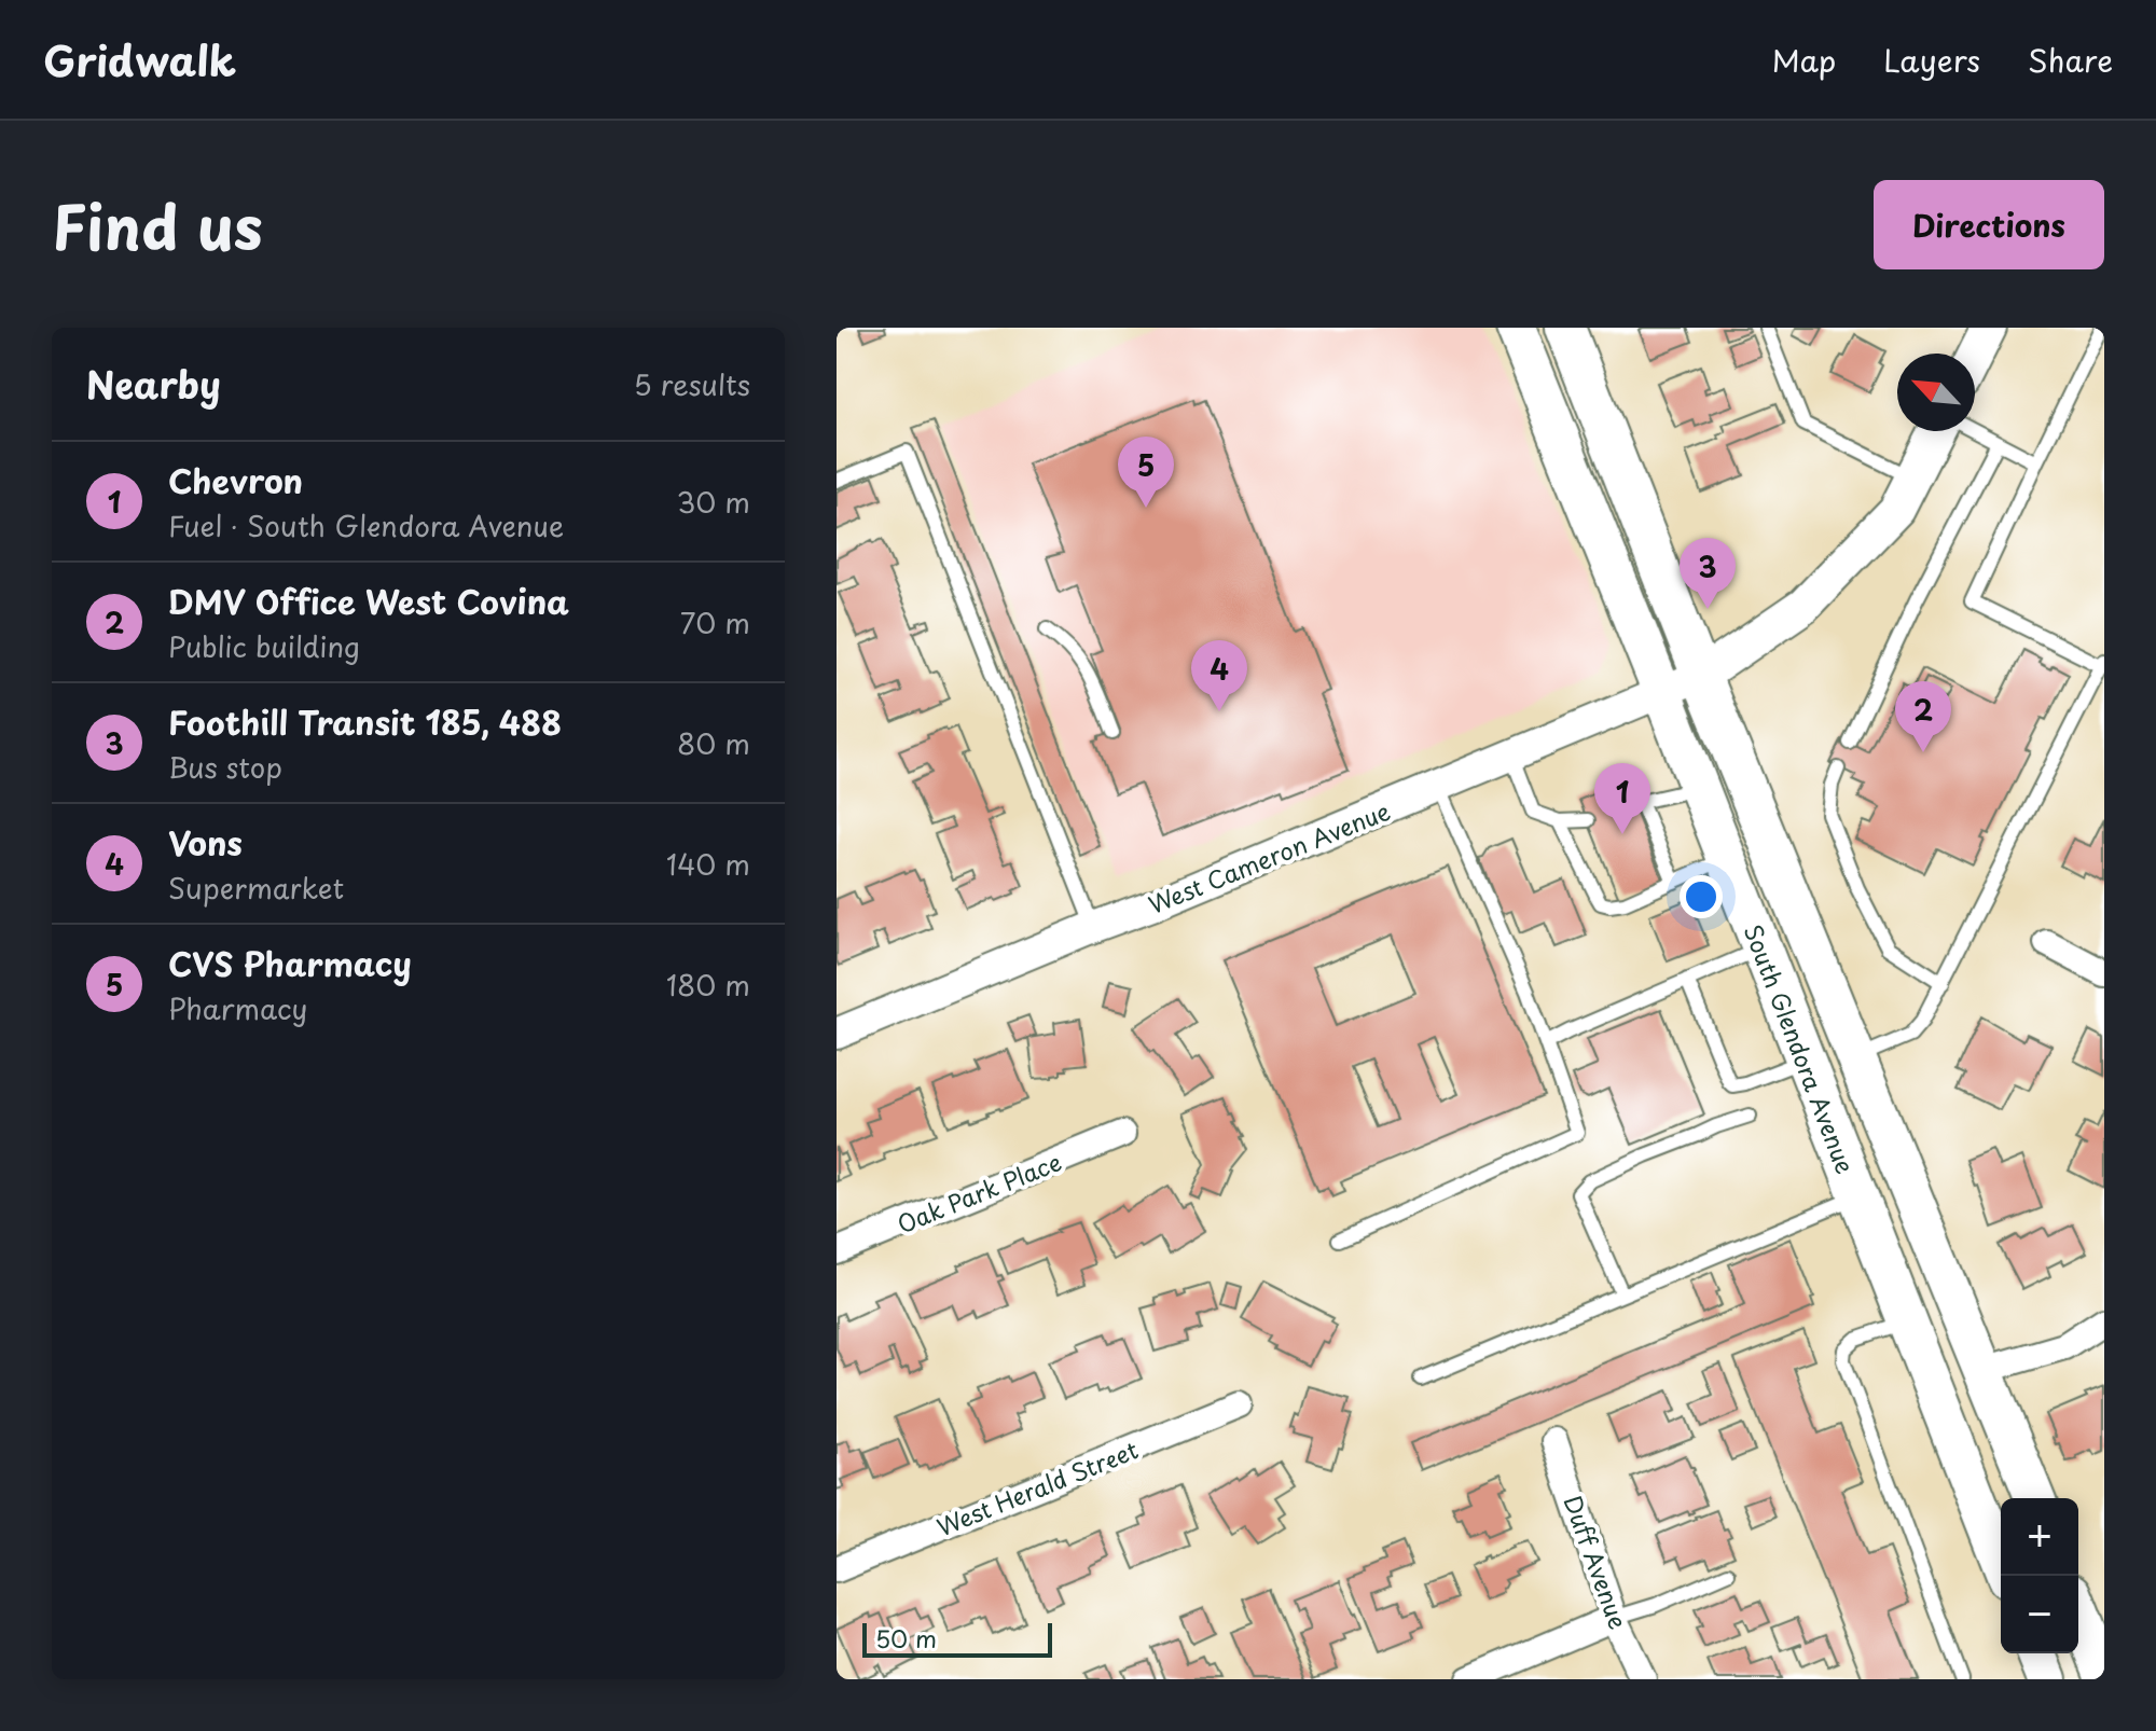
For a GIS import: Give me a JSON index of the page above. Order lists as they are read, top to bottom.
{
  "streets": {
    "main road": ["South Glendora Avenue"],
    "street": [
      "West Cameron Avenue",
      "Oak Park Place",
      "West Herald Street",
      "Duff Avenue"
    ]
  },
  "crossings": [
    ["West Cameron Avenue", "South Glendora Avenue"]
  ],
  "scale_bar": "50 m",
  "north": "top left",
  "page": {
    "header": "Gridwalk",
    "nav": ["Map", "Layers", "Share"],
    "title": "Find us",
    "buttons": "Directions",
    "heading": ["Nearby", "5 results"],
    "pins": [
      "5",
      "3",
      "4",
      "2",
      "1"
    ],
    "list": [
      {
        "mark": "1",
        "name": "Chevron",
        "note": "Fuel · South Glendora Avenue",
        "value": "30 m"
      },
      {
        "mark": "2",
        "name": "DMV Office West Covina",
        "note": "Public building",
        "value": "70 m"
      },
      {
        "mark": "3",
        "name": "Foothill Transit 185, 488",
        "note": "Bus stop",
        "value": "80 m"
      },
      {
        "mark": "4",
        "name": "Vons",
        "note": "Supermarket",
        "value": "140 m"
      },
      {
        "mark": "5",
        "name": "CVS Pharmacy",
        "note": "Pharmacy",
        "value": "180 m"
      }
    ],
    "map_buttons": ["+", "−"],
    "scale": "50 m"
  }
}
